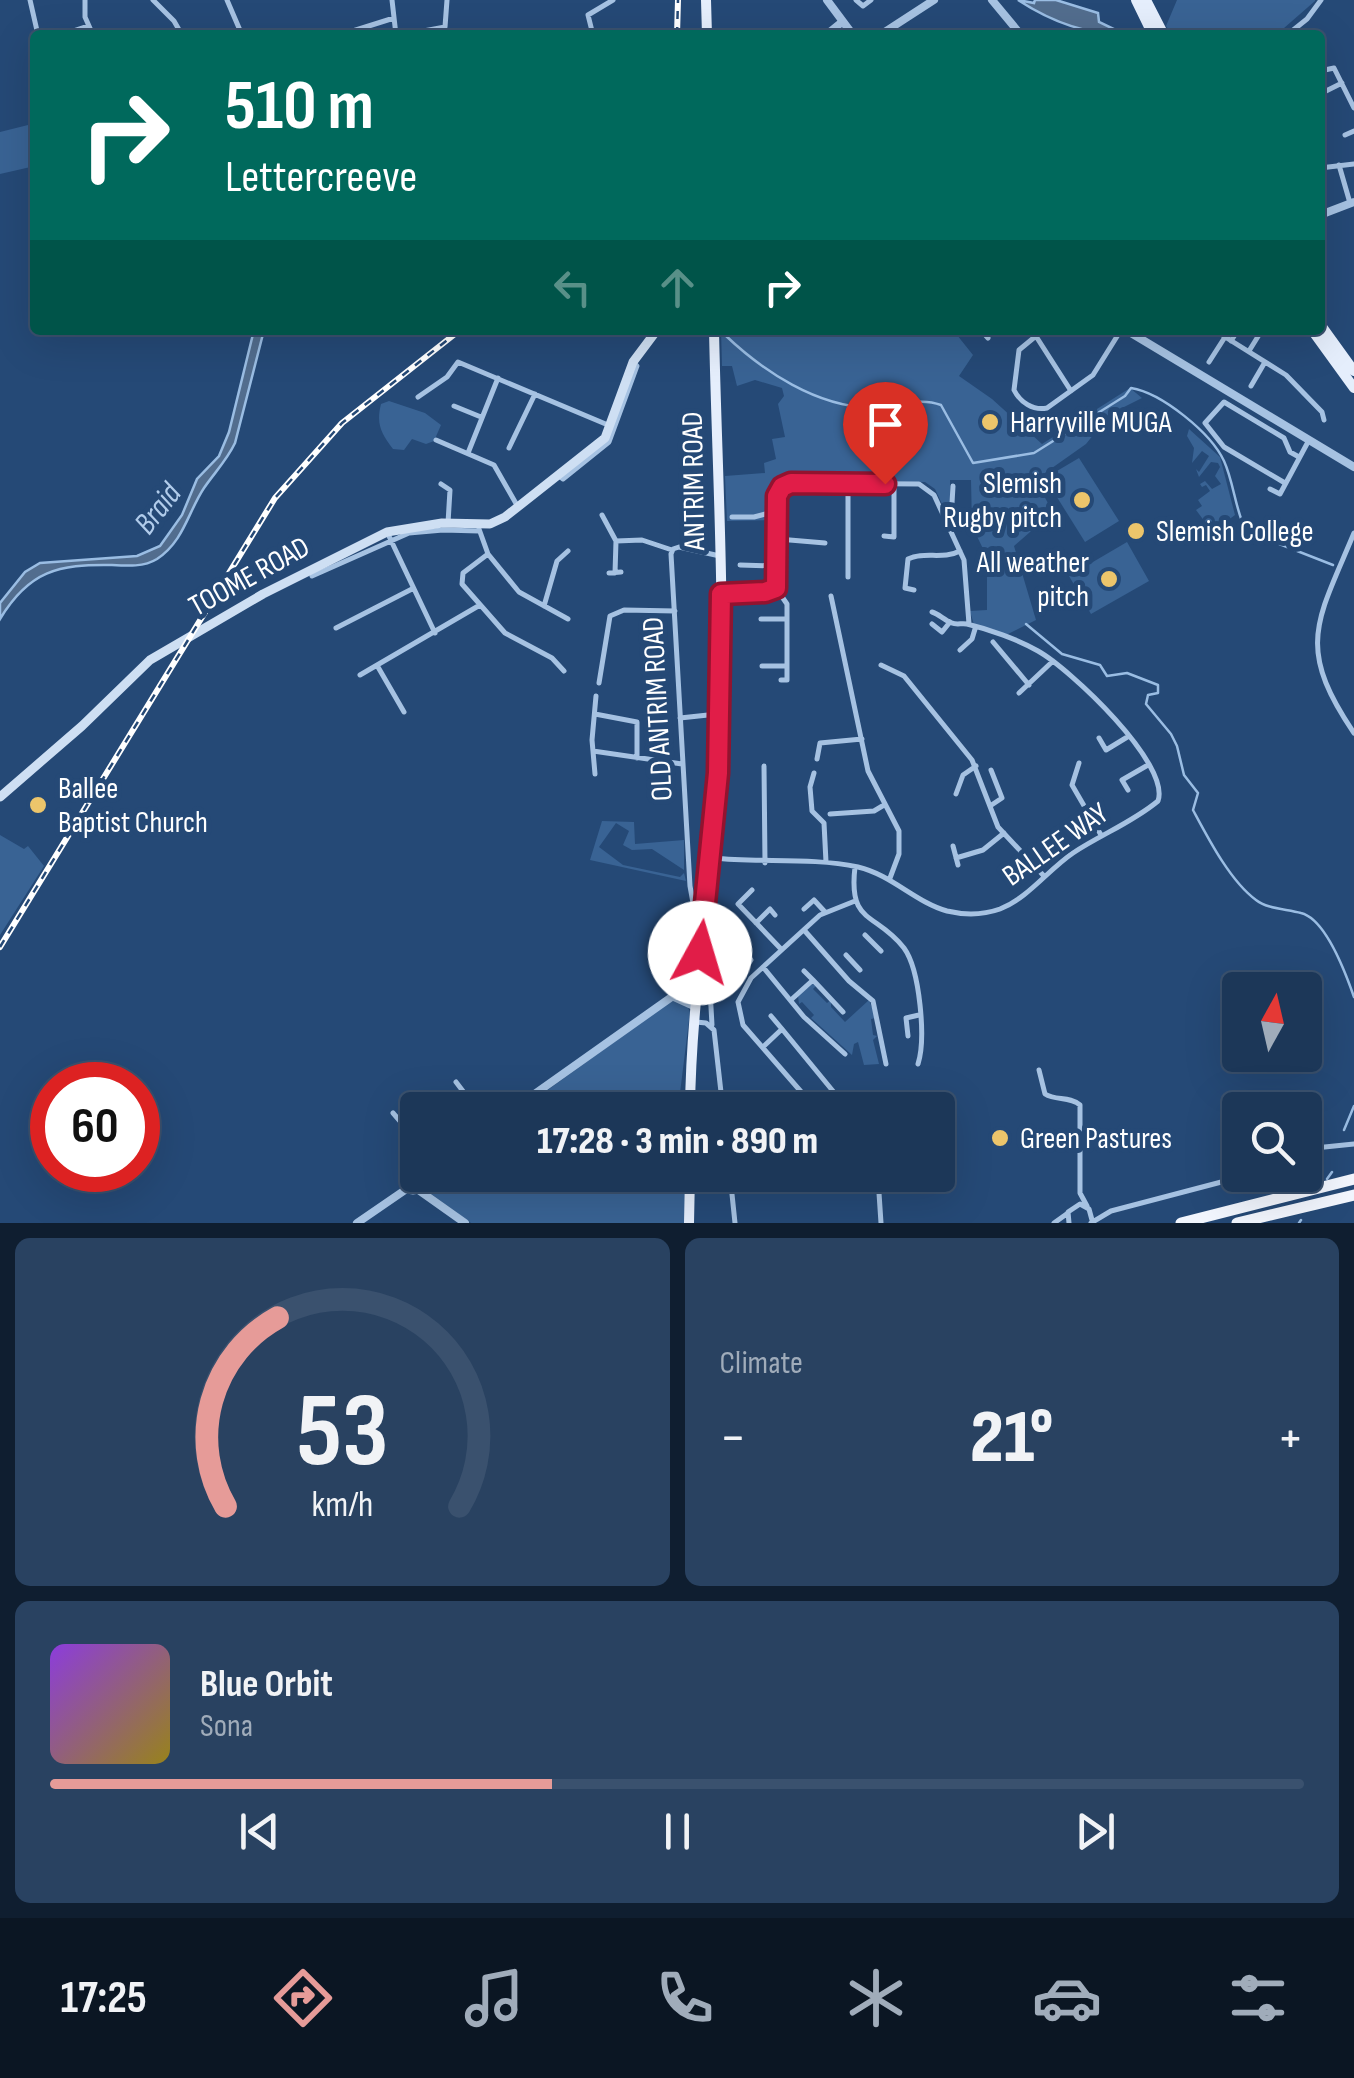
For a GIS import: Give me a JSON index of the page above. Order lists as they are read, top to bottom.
{
  "streets": {
    "main road": ["ANTRIM ROAD", "TOOME ROAD"],
    "street": ["OLD ANTRIM ROAD", "BALLEE WAY"]
  },
  "crossings": [
    ["ANTRIM ROAD", "OLD ANTRIM ROAD"],
    ["ANTRIM ROAD", "BALLEE WAY"]
  ],
  "water": ["Braid"],
  "places": [
    "Harryville MUGA",
    "Slemish Rugby pitch",
    "Slemish College",
    "All weather pitch",
    "Ballee Baptist Church",
    "Green Pastures"
  ],
  "north": "top",
  "page": {
    "turn": ["510 m", "Lettercreeve"],
    "limit": "60",
    "trip": "17:28 · 3 min · 890 m",
    "tile": "Climate",
    "heat": ["−", "21°", "+"],
    "song": ["Blue Orbit", "Sona"],
    "tabs": "17:25",
    "gauge": ["53", "km/h"]
  }
}
